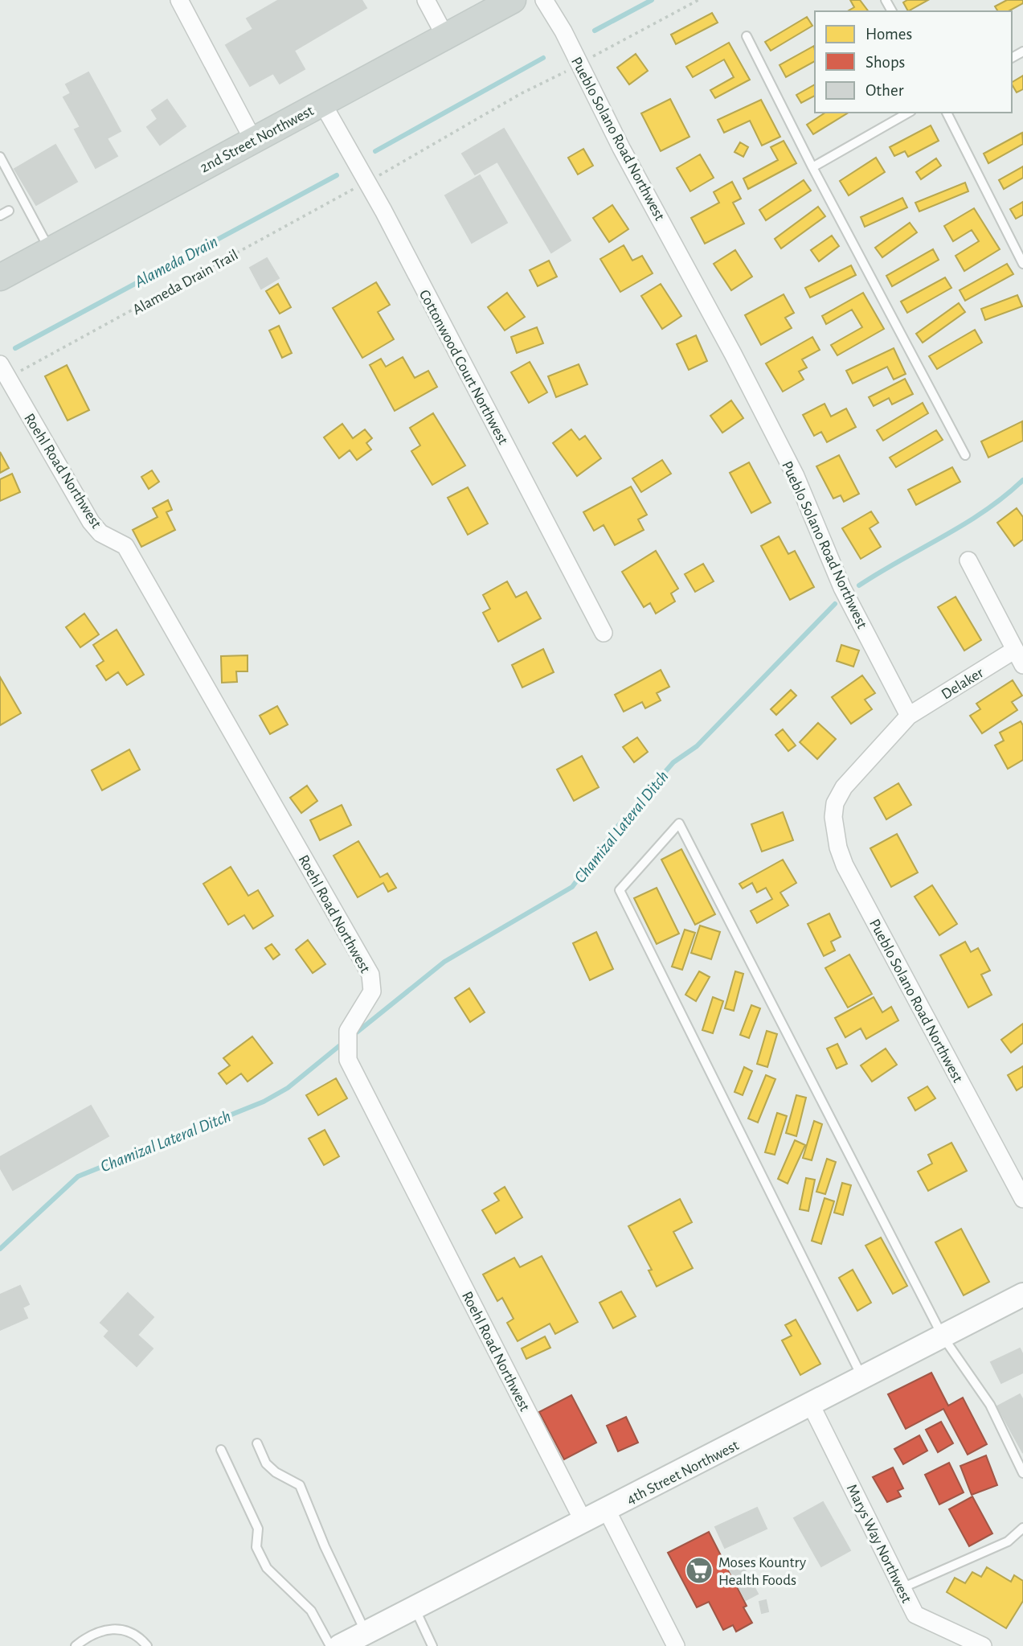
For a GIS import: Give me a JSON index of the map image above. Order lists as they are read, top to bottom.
{
  "streets": {
    "main road": ["2nd Street Northwest", "4th Street Northwest"],
    "street": [
      "Pueblo Solano Road Northwest",
      "Cottonwood Court Northwest",
      "Roehl Road Northwest",
      "Delaker",
      "Marys Way Northwest"
    ],
    "path": ["Alameda Drain Trail"]
  },
  "crossings": [
    ["2nd Street Northwest", "Cottonwood Court Northwest"],
    ["Pueblo Solano Road Northwest", "Delaker"],
    ["Roehl Road Northwest", "4th Street Northwest"],
    ["4th Street Northwest", "Marys Way Northwest"]
  ],
  "water": ["Alameda Drain", "Chamizal Lateral Ditch"],
  "places": {
    "supermarket": ["Moses Kountry Health Foods"]
  },
  "legend": ["Homes", "Shops", "Other"]
}
